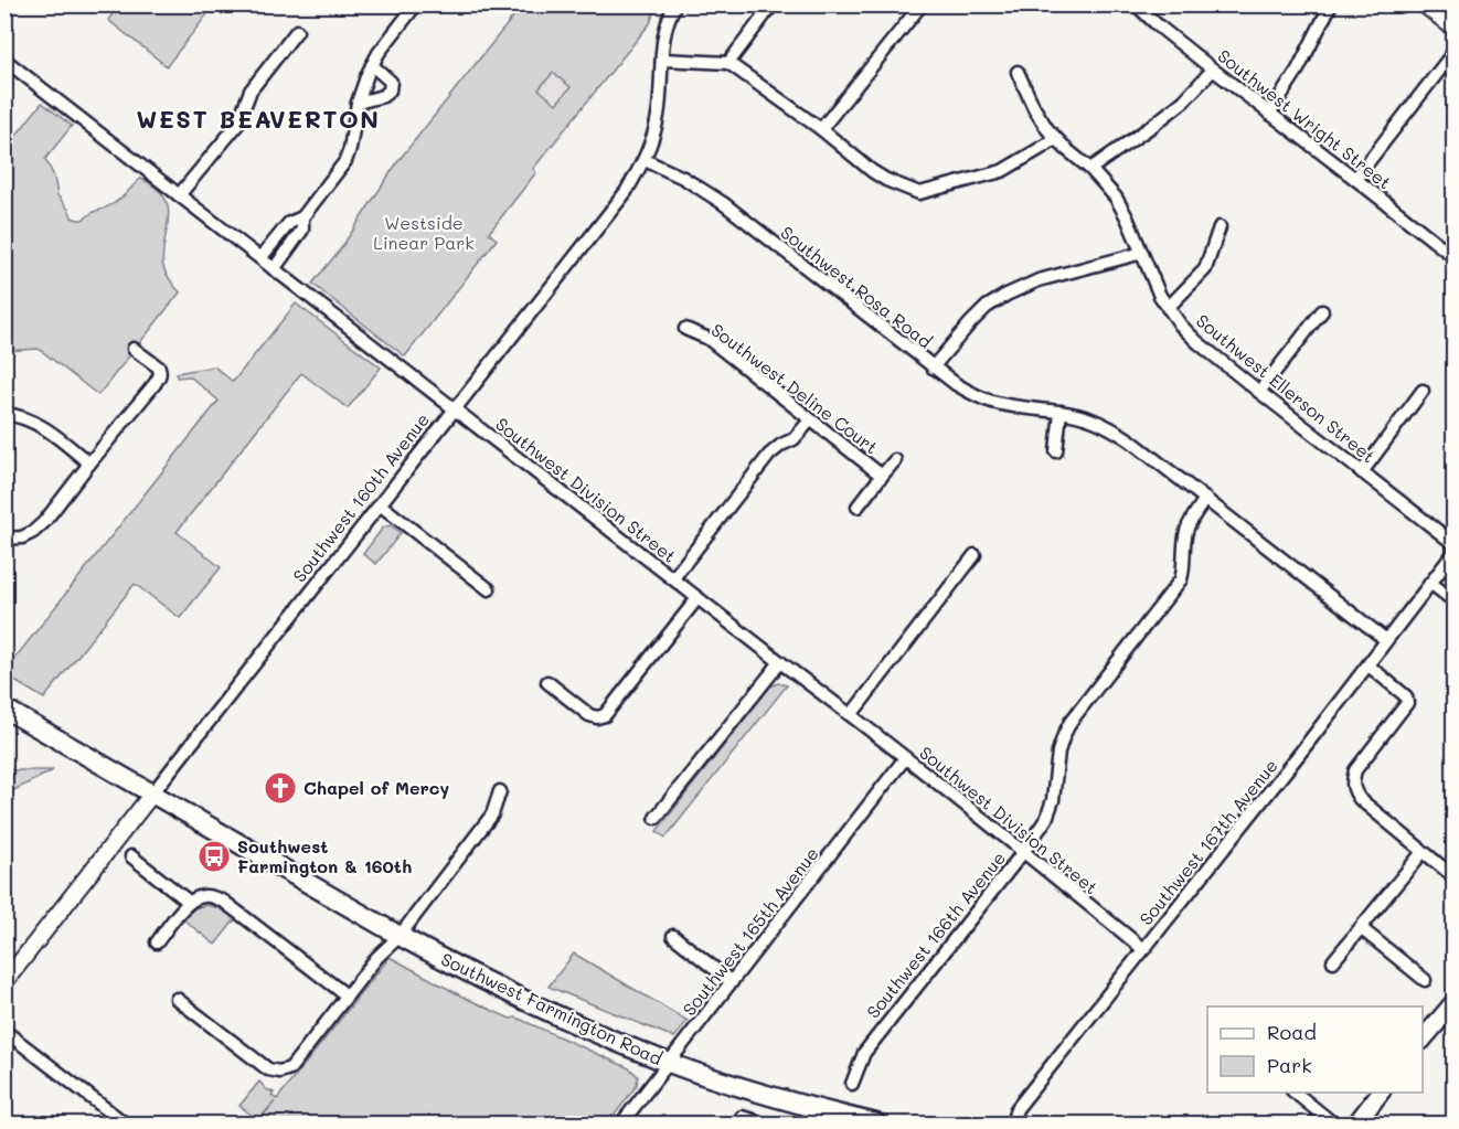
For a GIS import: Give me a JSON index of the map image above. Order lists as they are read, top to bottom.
{
  "streets": {
    "main road": ["Southwest Farmington Road"],
    "street": [
      "Southwest Wright Street",
      "Southwest Rosa Road",
      "Southwest Deline Court",
      "Southwest Ellerson Street",
      "Southwest Division Street",
      "Southwest 160th Avenue",
      "Southwest 167th Avenue",
      "Southwest 165th Avenue",
      "Southwest 166th Avenue"
    ]
  },
  "crossings": [
    ["Southwest Rosa Road", "Southwest 160th Avenue"],
    ["Southwest Rosa Road", "Southwest 167th Avenue"],
    ["Southwest Rosa Road", "Southwest 166th Avenue"],
    ["Southwest Division Street", "Southwest 160th Avenue"],
    ["Southwest Division Street", "Southwest 167th Avenue"],
    ["Southwest Division Street", "Southwest 165th Avenue"],
    ["Southwest Division Street", "Southwest 166th Avenue"],
    ["Southwest 160th Avenue", "Southwest Farmington Road"],
    ["Southwest 165th Avenue", "Southwest Farmington Road"]
  ],
  "districts": ["WEST BEAVERTON"],
  "parks": ["Westside Linear Park"],
  "places": {
    "church": ["Chapel of Mercy"],
    "bus stop": ["Southwest Farmington & 160th"]
  },
  "legend": ["Road", "Park"]
}
